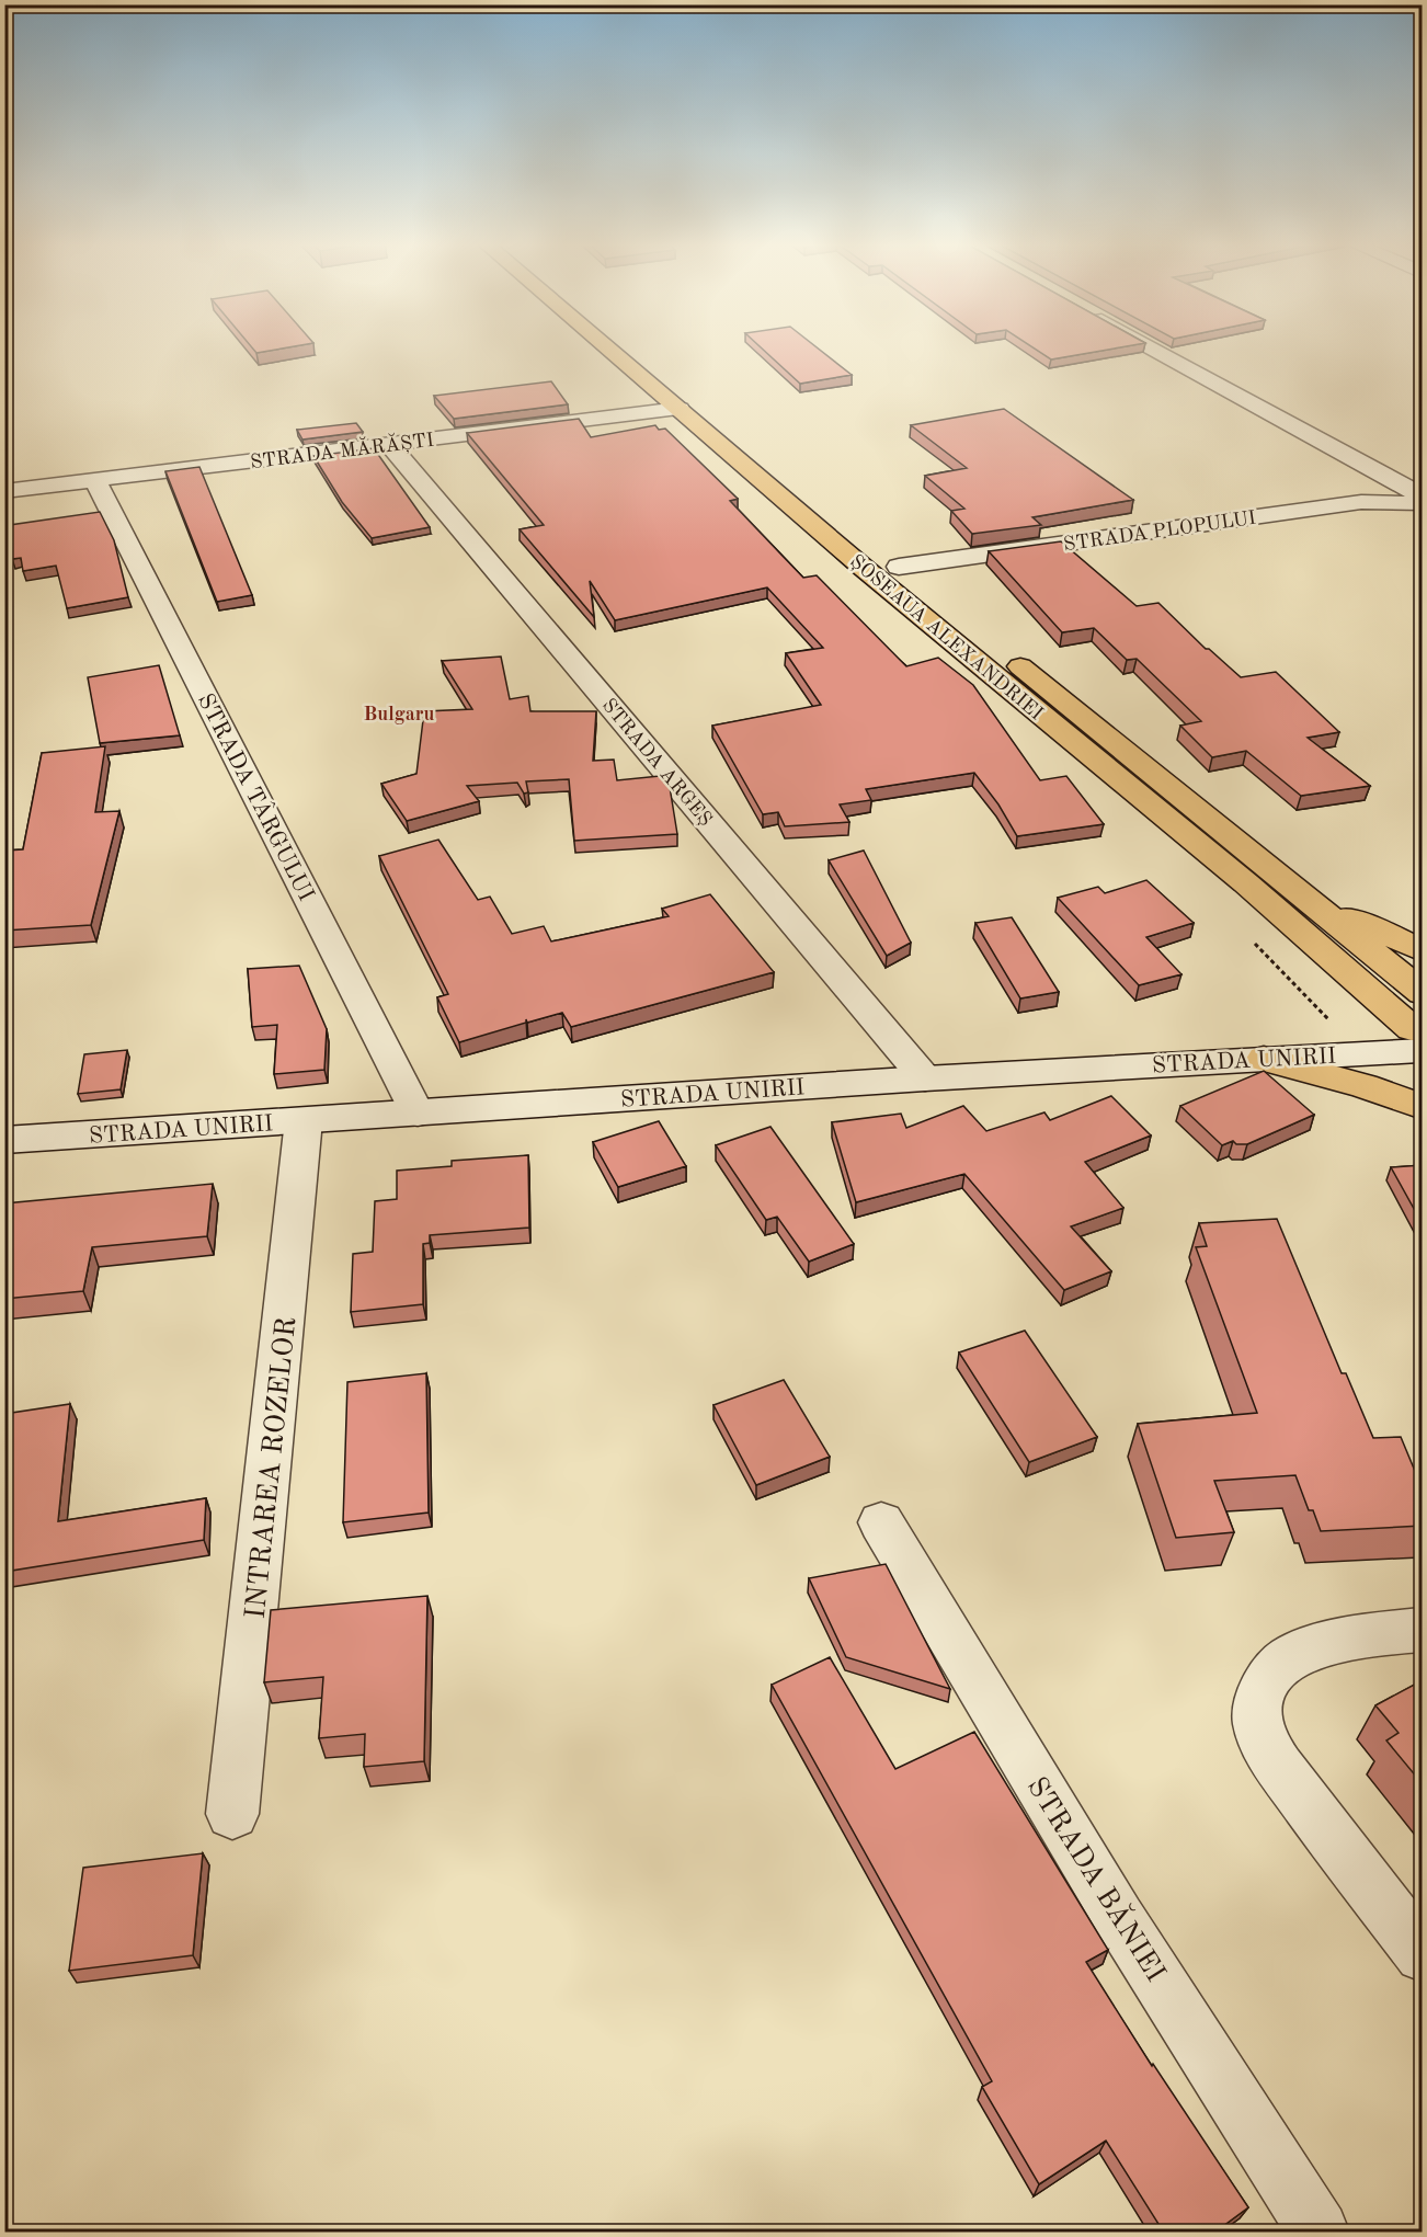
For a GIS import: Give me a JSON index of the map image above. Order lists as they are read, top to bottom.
{
  "streets": {
    "highway": ["ȘOSEAUA ALEXANDRIEI"],
    "street": [
      "STRADA MĂRĂȘTI",
      "STRADA PLOPULUI",
      "STRADA ARGEȘ",
      "STRADA TÂRGULUI",
      "STRADA UNIRII",
      "INTRAREA ROZELOR",
      "STRADA BĂNIEI"
    ]
  },
  "crossings": [
    ["STRADA MĂRĂȘTI", "ȘOSEAUA ALEXANDRIEI"],
    ["STRADA MĂRĂȘTI", "STRADA ARGEȘ"],
    ["STRADA MĂRĂȘTI", "STRADA TÂRGULUI"],
    ["STRADA PLOPULUI", "ȘOSEAUA ALEXANDRIEI"],
    ["ȘOSEAUA ALEXANDRIEI", "STRADA UNIRII"],
    ["STRADA ARGEȘ", "STRADA UNIRII"],
    ["STRADA TÂRGULUI", "STRADA UNIRII"],
    ["STRADA UNIRII", "INTRAREA ROZELOR"]
  ],
  "districts": ["Bulgaru"]
}
